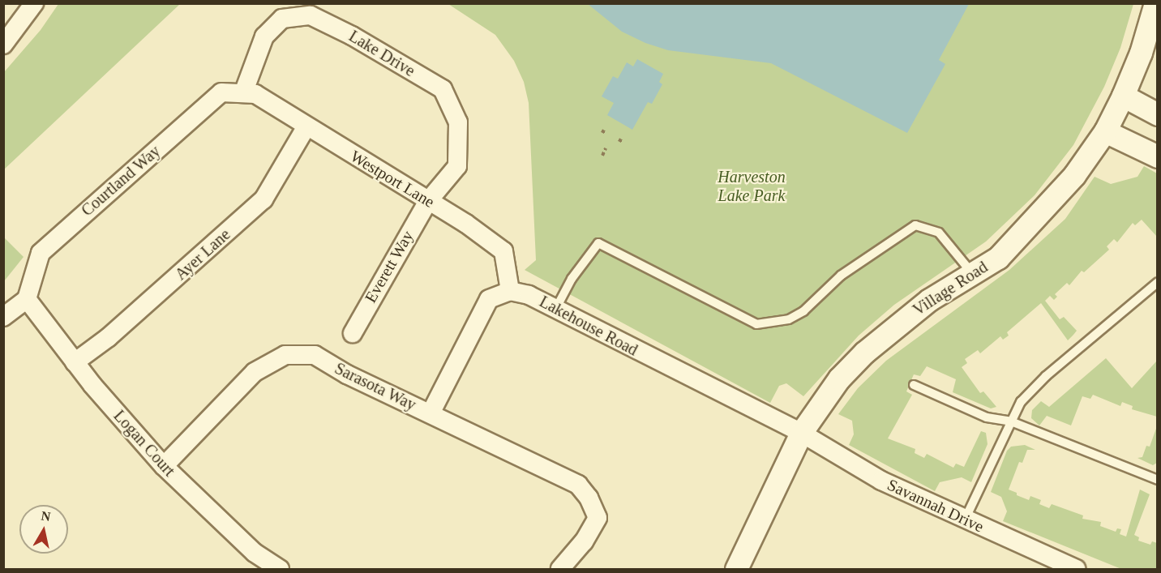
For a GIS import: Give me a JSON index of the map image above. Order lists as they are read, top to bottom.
{
  "streets": {
    "street": [
      "Lake Drive",
      "Westport Lane",
      "Courtland Way",
      "Ayer Lane",
      "Everett Way",
      "Village Road",
      "Lakehouse Road",
      "Sarasota Way",
      "Logan Court",
      "Savannah Drive"
    ]
  },
  "crossings": [
    ["Lake Drive", "Westport Lane"],
    ["Lake Drive", "Courtland Way"],
    ["Lake Drive", "Everett Way"],
    ["Westport Lane", "Courtland Way"],
    ["Westport Lane", "Ayer Lane"],
    ["Westport Lane", "Everett Way"],
    ["Westport Lane", "Lakehouse Road"],
    ["Courtland Way", "Logan Court"],
    ["Ayer Lane", "Logan Court"],
    ["Village Road", "Lakehouse Road"],
    ["Village Road", "Savannah Drive"],
    ["Lakehouse Road", "Savannah Drive"],
    ["Sarasota Way", "Logan Court"]
  ],
  "parks": ["Harveston Lake Park"],
  "north": "top"
}
